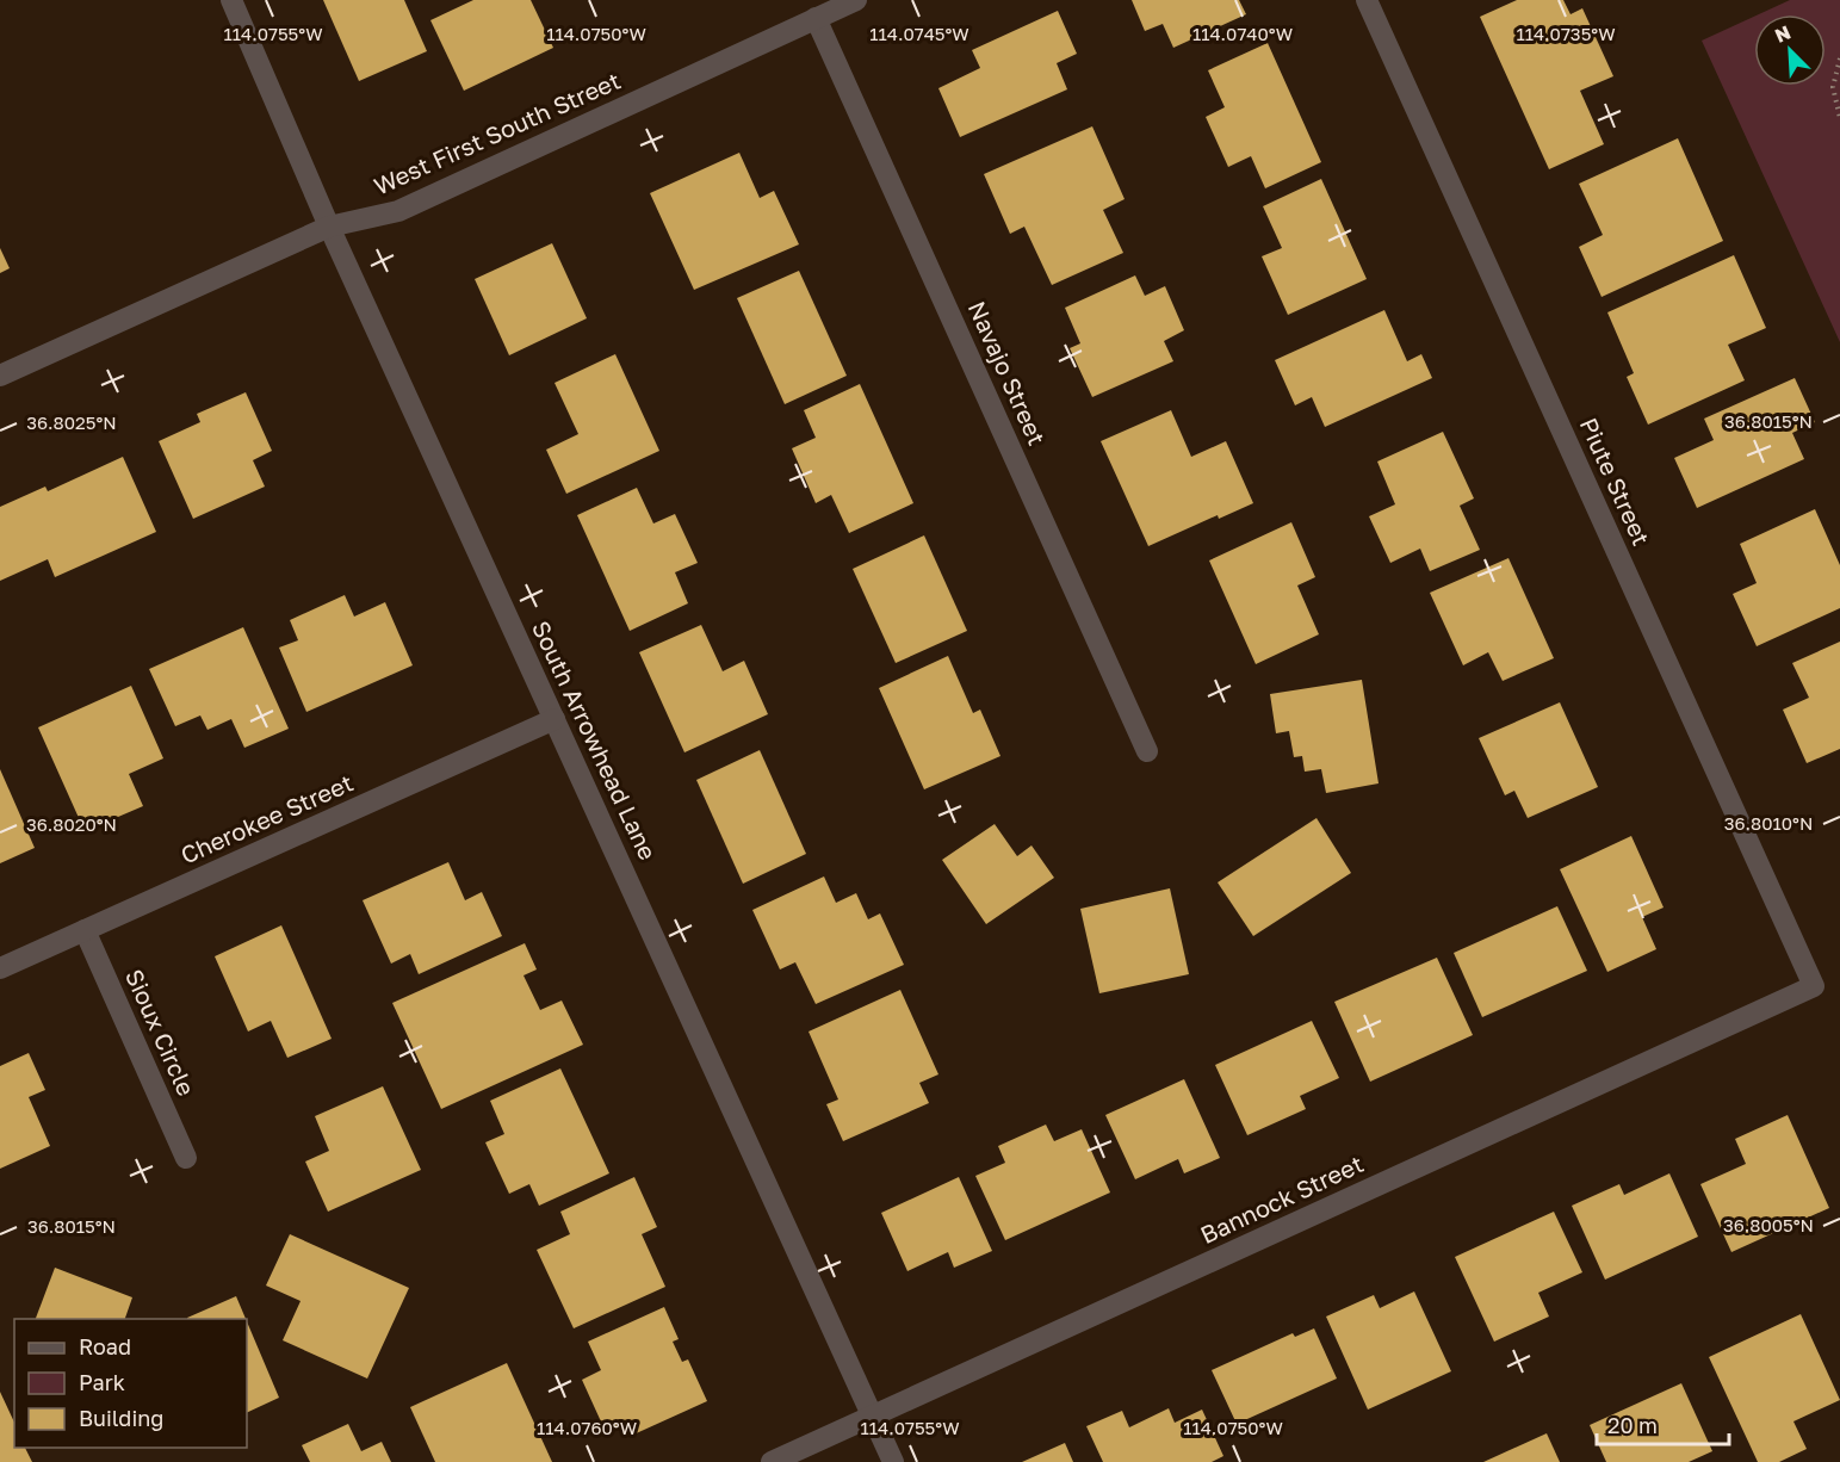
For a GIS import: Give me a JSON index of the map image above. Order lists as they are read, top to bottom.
{
  "streets": {
    "street": [
      "West First South Street",
      "Navajo Street",
      "Piute Street",
      "South Arrowhead Lane",
      "Cherokee Street",
      "Sioux Circle",
      "Bannock Street"
    ]
  },
  "crossings": [
    ["West First South Street", "Navajo Street"],
    ["West First South Street", "South Arrowhead Lane"],
    ["Piute Street", "Bannock Street"],
    ["South Arrowhead Lane", "Cherokee Street"],
    ["South Arrowhead Lane", "Bannock Street"],
    ["Cherokee Street", "Sioux Circle"]
  ],
  "legend": ["Road", "Park", "Building"],
  "scale_bar": "20 m",
  "north": "top left",
  "coordinates": [
    "114.0750°W",
    "114.0745°W",
    "114.0755°W",
    "114.0740°W",
    "114.0735°W",
    "36.8015°N",
    "36.8025°N",
    "36.8010°N",
    "36.8020°N",
    "36.8005°N",
    "114.0760°W"
  ]
}
